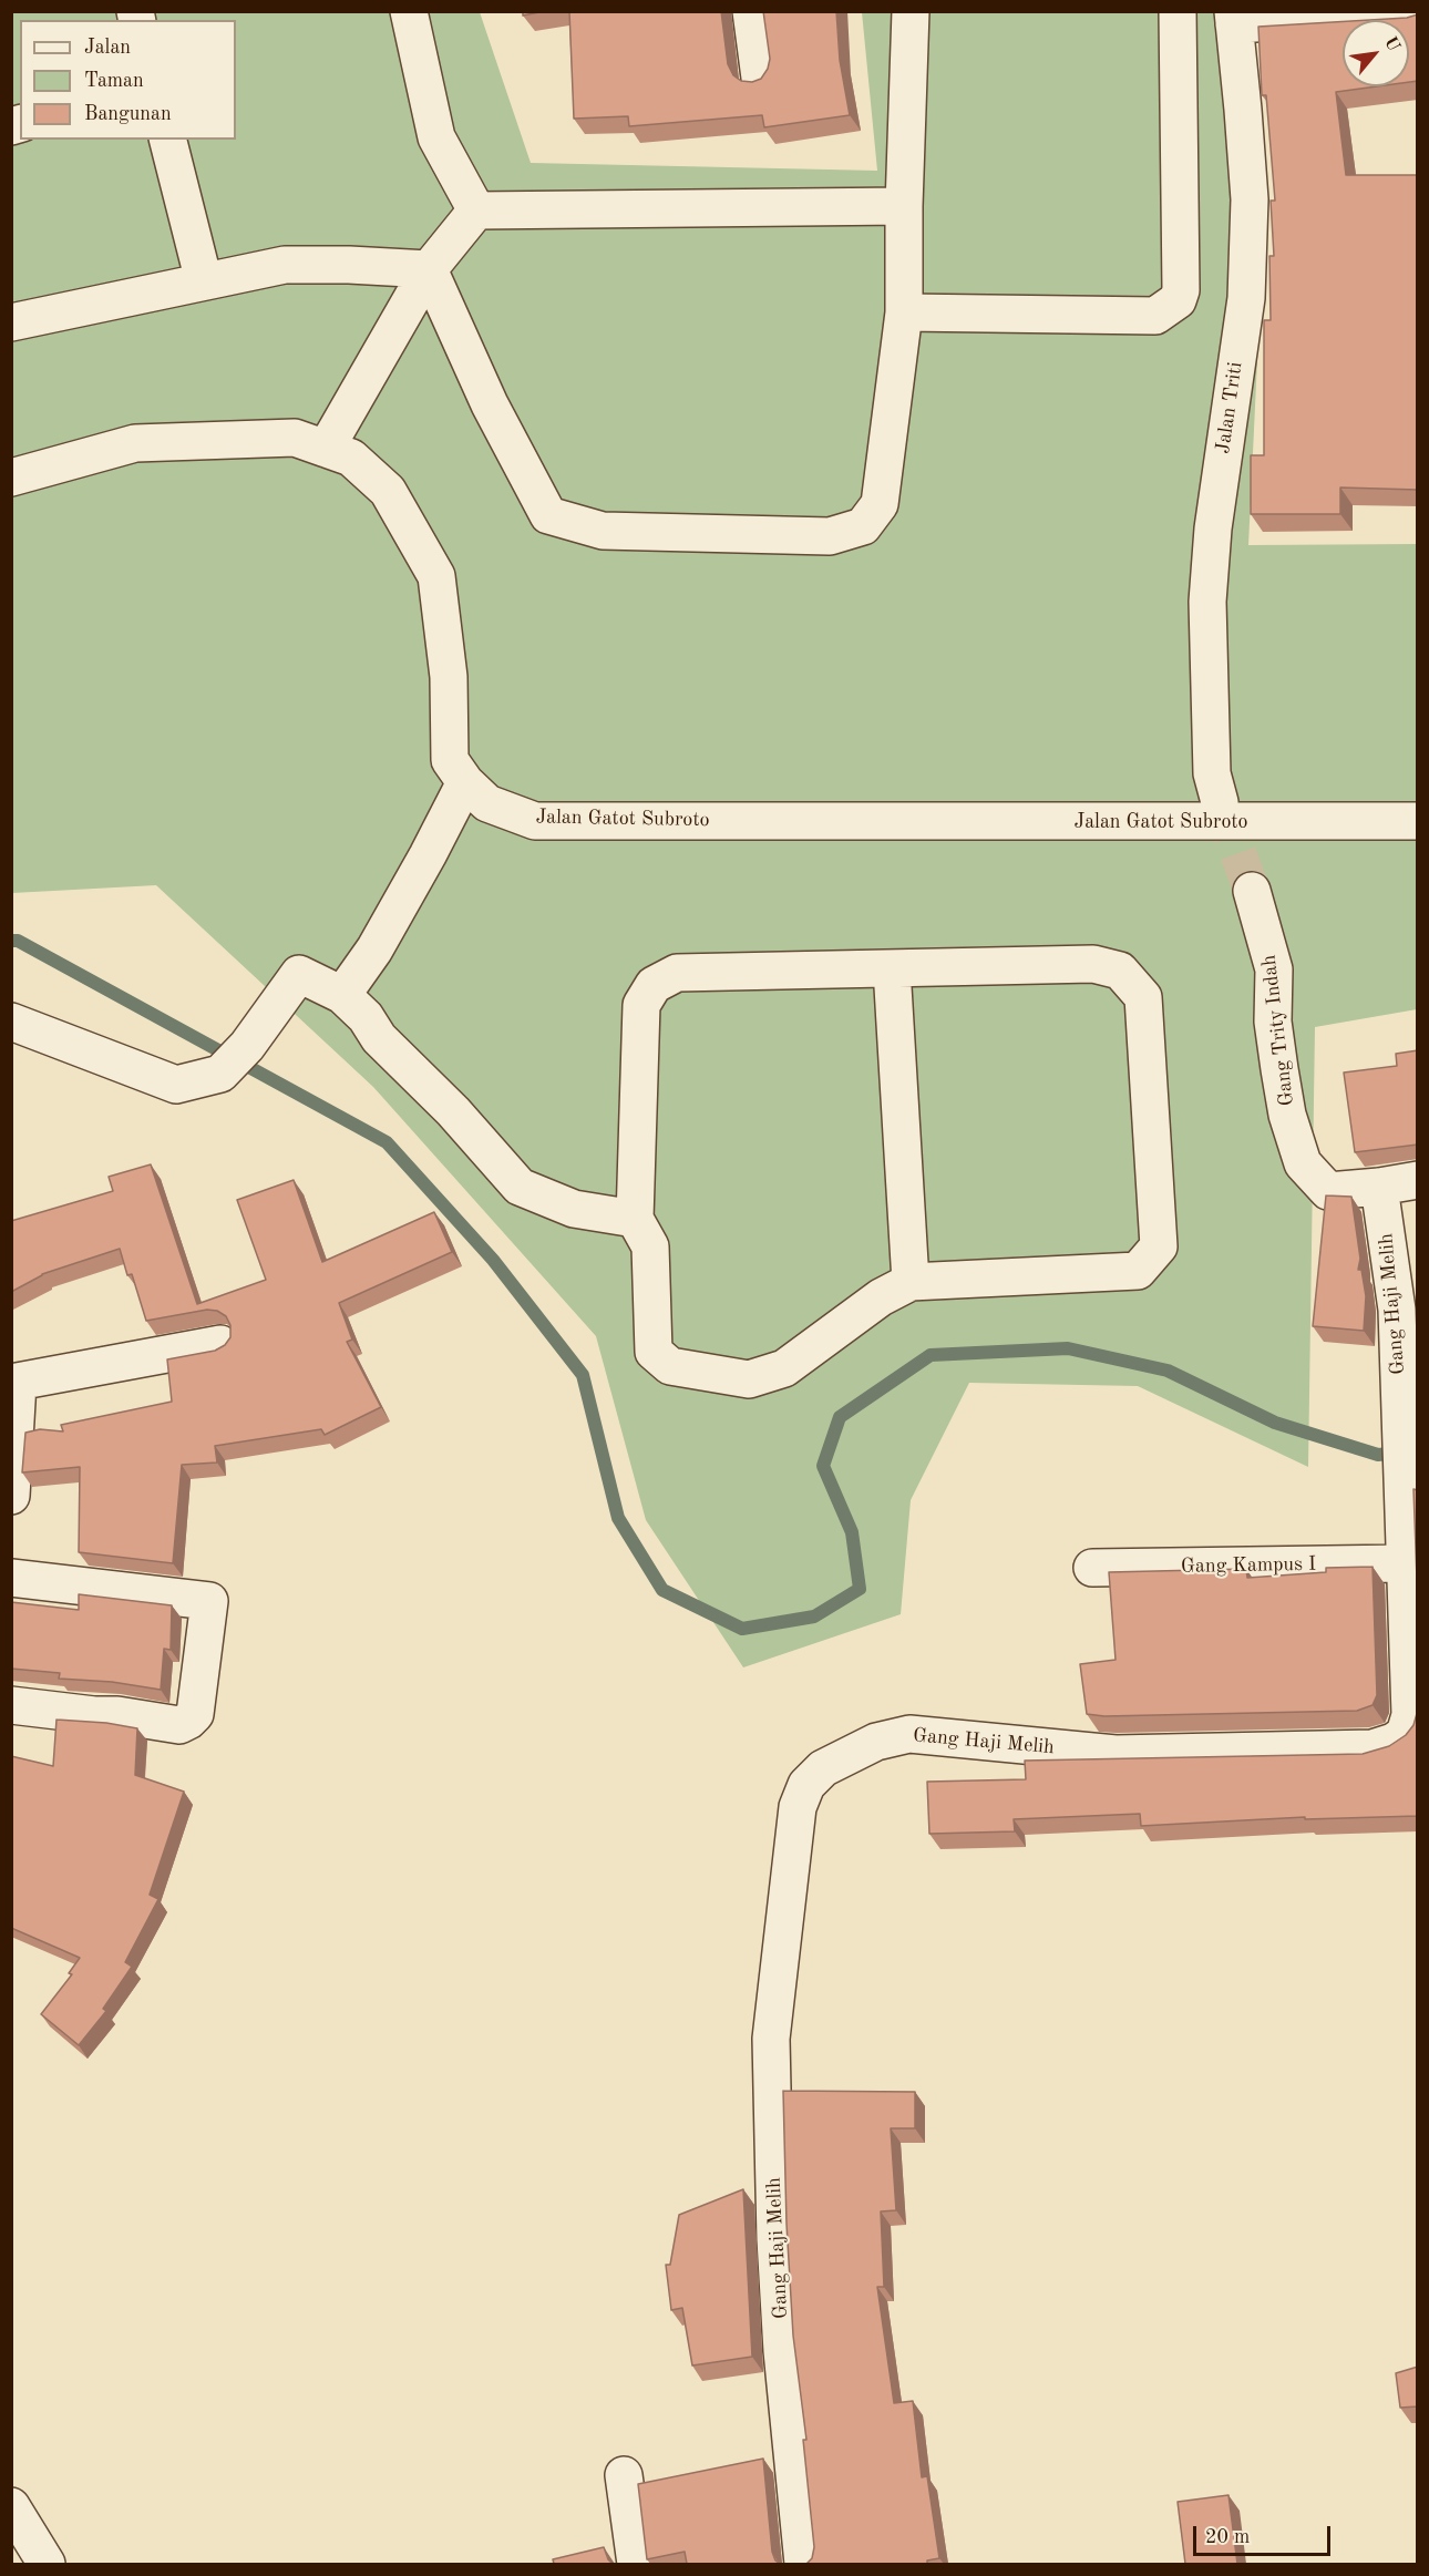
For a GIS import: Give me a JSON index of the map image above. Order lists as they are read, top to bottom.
{
  "streets": {
    "street": [
      "Jalan Triti",
      "Jalan Gatot Subroto",
      "Gang Trity Indah",
      "Gang Haji Melih",
      "Gang Kampus I"
    ]
  },
  "crossings": [
    ["Gang Trity Indah", "Gang Haji Melih"],
    ["Gang Haji Melih", "Gang Kampus I"]
  ],
  "legend": ["Jalan", "Taman", "Bangunan"],
  "scale_bar": "20 m",
  "north": "top right"
}
